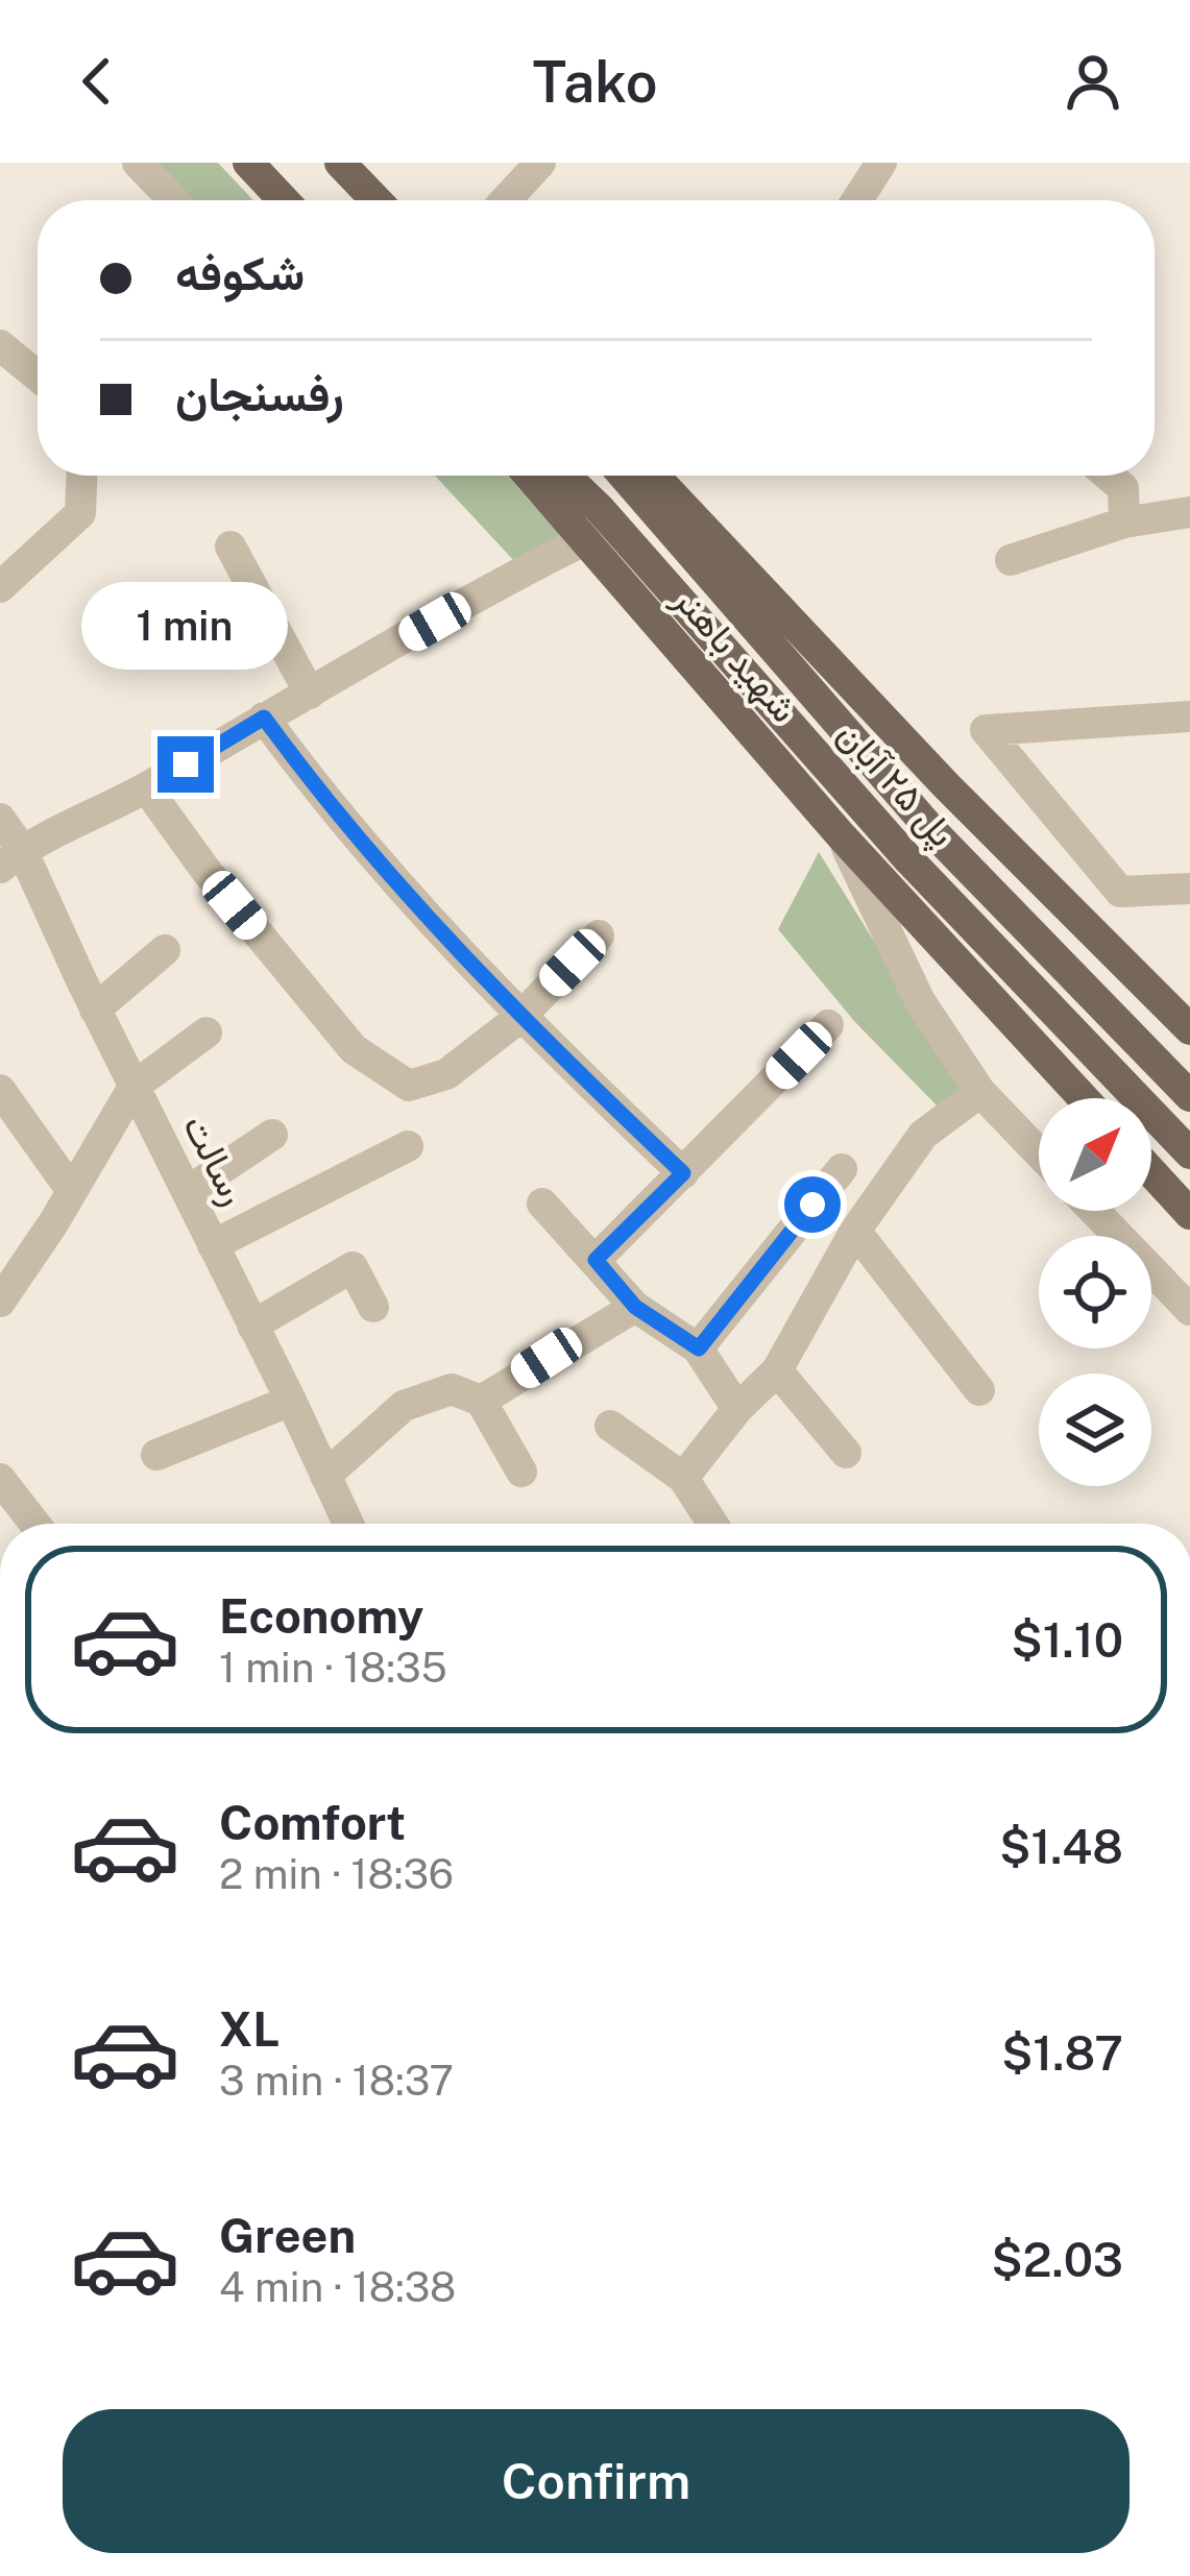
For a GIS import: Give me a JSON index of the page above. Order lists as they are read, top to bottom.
{
  "streets": {
    "main road": ["شهید باهنر", "پل ۲۵ آبان"],
    "street": ["رسالت"]
  },
  "north": "top right",
  "page": {
    "header": "Tako",
    "banner": ["شکوفه", "رفسنجان"],
    "bubble": "1 min",
    "list": [
      {
        "name": "Economy",
        "note": "1 min · 18:35",
        "value": "$1.10"
      },
      {
        "name": "Comfort",
        "note": "2 min · 18:36",
        "value": "$1.48"
      },
      {
        "name": "XL",
        "note": "3 min · 18:37",
        "value": "$1.87"
      },
      {
        "name": "Green",
        "note": "4 min · 18:38",
        "value": "$2.03"
      }
    ],
    "buttons": "Confirm"
  }
}
